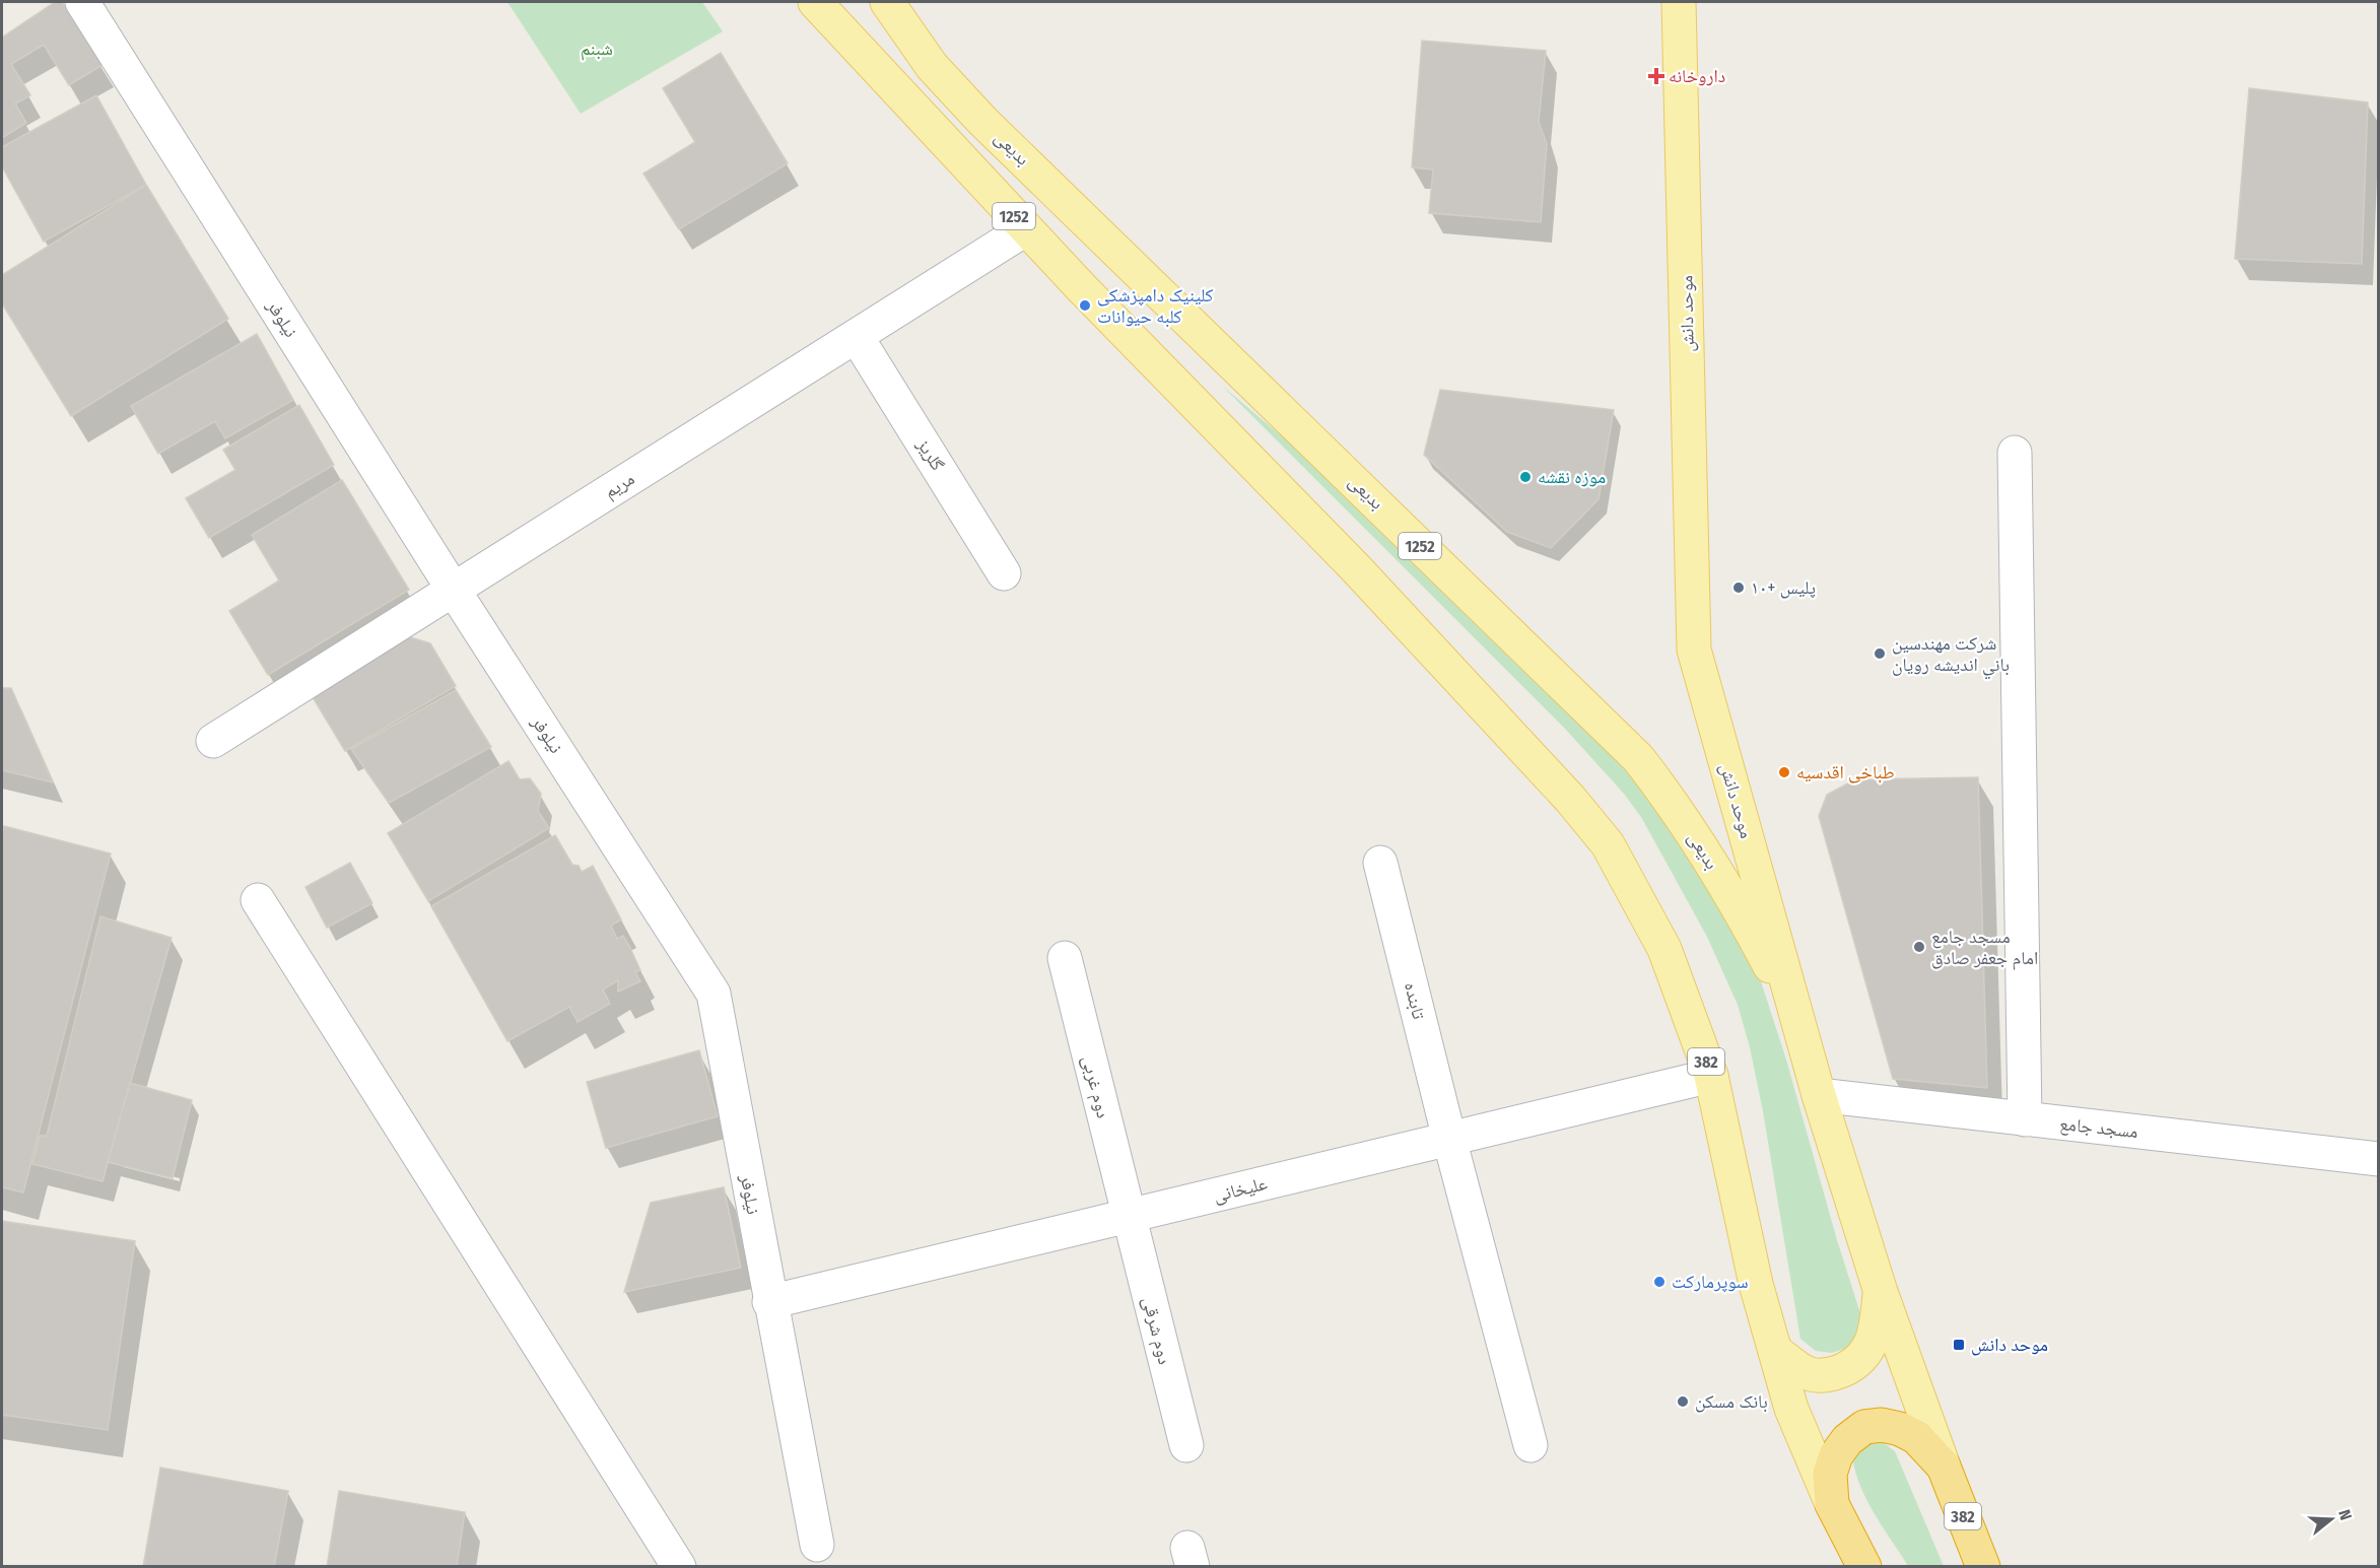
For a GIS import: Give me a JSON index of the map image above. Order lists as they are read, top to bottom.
{
  "streets": {
    "highway": ["موحد دانش", "382"],
    "main road": ["بدیعی", "1252"],
    "street": [
      "نیلوفر",
      "گلریز",
      "مریم",
      "تابنده",
      "دوم غربی",
      "مسجد جامع",
      "علیخانی",
      "دوم شرقی"
    ]
  },
  "crossings": [
    ["بدیعی", "موحد دانش"],
    ["1252", "مریم"],
    ["1252", "382"],
    ["موحد دانش", "مسجد جامع"],
    ["نیلوفر", "مریم"],
    ["نیلوفر", "علیخانی"],
    ["گلریز", "مریم"],
    ["تابنده", "علیخانی"],
    ["382", "علیخانی"],
    ["دوم غربی", "علیخانی"],
    ["دوم غربی", "دوم شرقی"],
    ["علیخانی", "دوم شرقی"]
  ],
  "parks": ["شبنم"],
  "places": {
    "health": ["داروخانه"],
    "other": [
      "کلینیک دامپزشکی کلبه حیوانات",
      "موزه نقشه",
      "پلیس +۱۰",
      "شركت مهندسين باني انديشه رويان",
      "طباخى اقدسيه",
      "مسجد جامع امام جعفر صادق",
      "سوپرمارکت",
      "بانک مسکن"
    ],
    "transit": ["موحد دانش"]
  },
  "north": "right"
}
